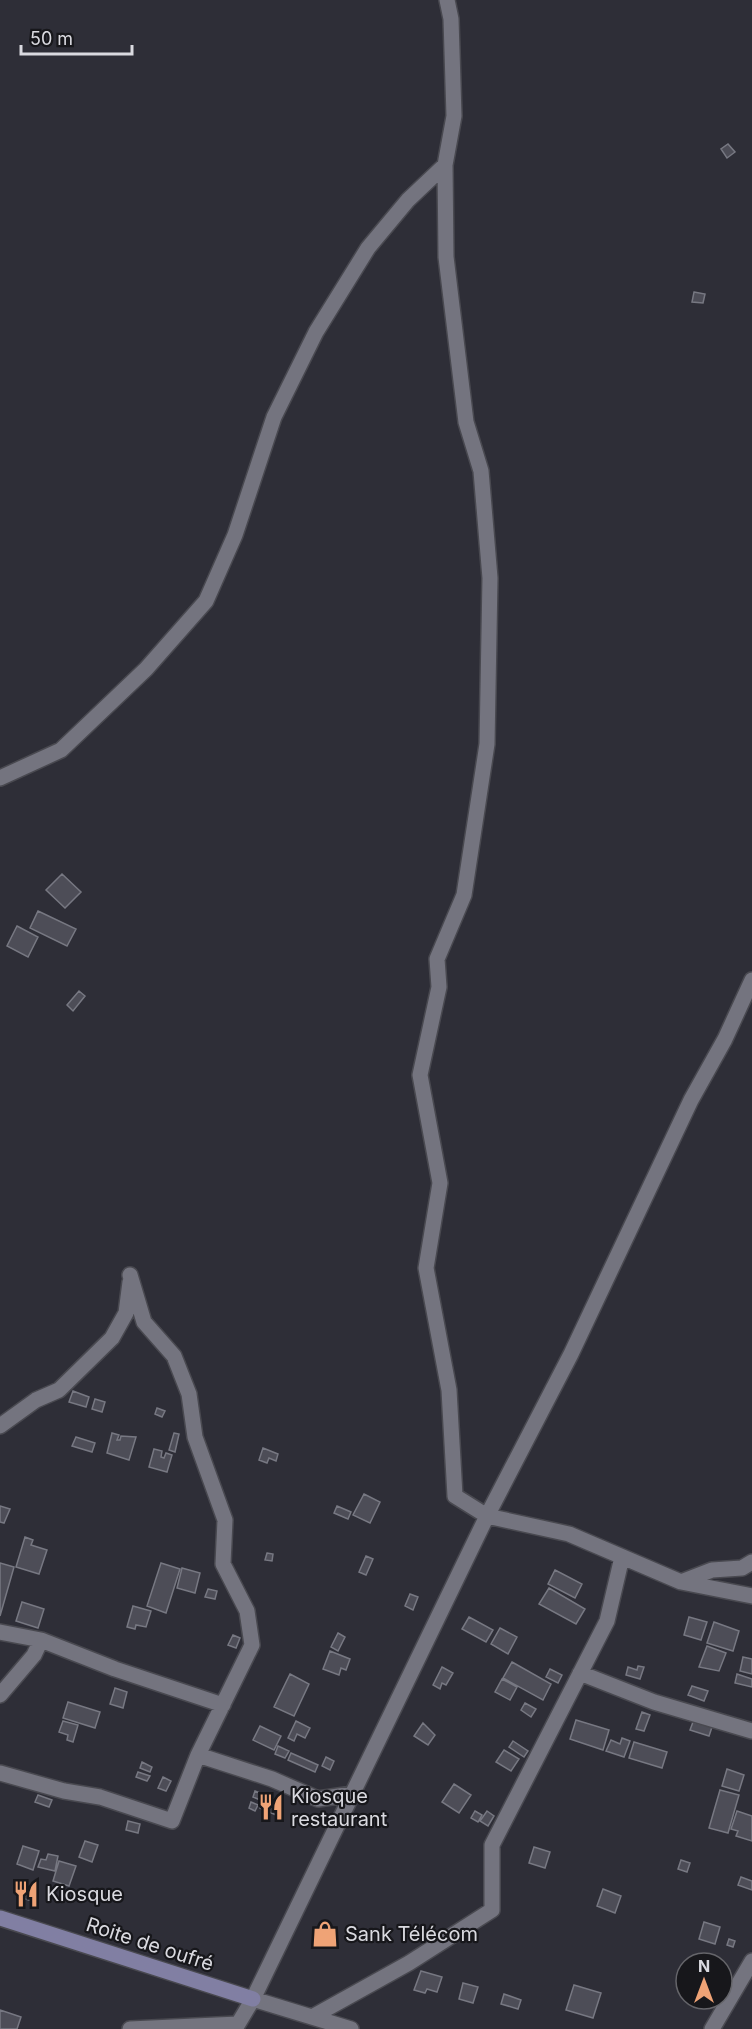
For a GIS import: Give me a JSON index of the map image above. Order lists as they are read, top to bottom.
{
  "streets": {
    "street": ["Roite de oufré"]
  },
  "places": {
    "restaurant": ["Kiosque restaurant", "Kiosque"],
    "shop": ["Sank Télécom"]
  },
  "scale_bar": "50 m",
  "north": "top"
}
